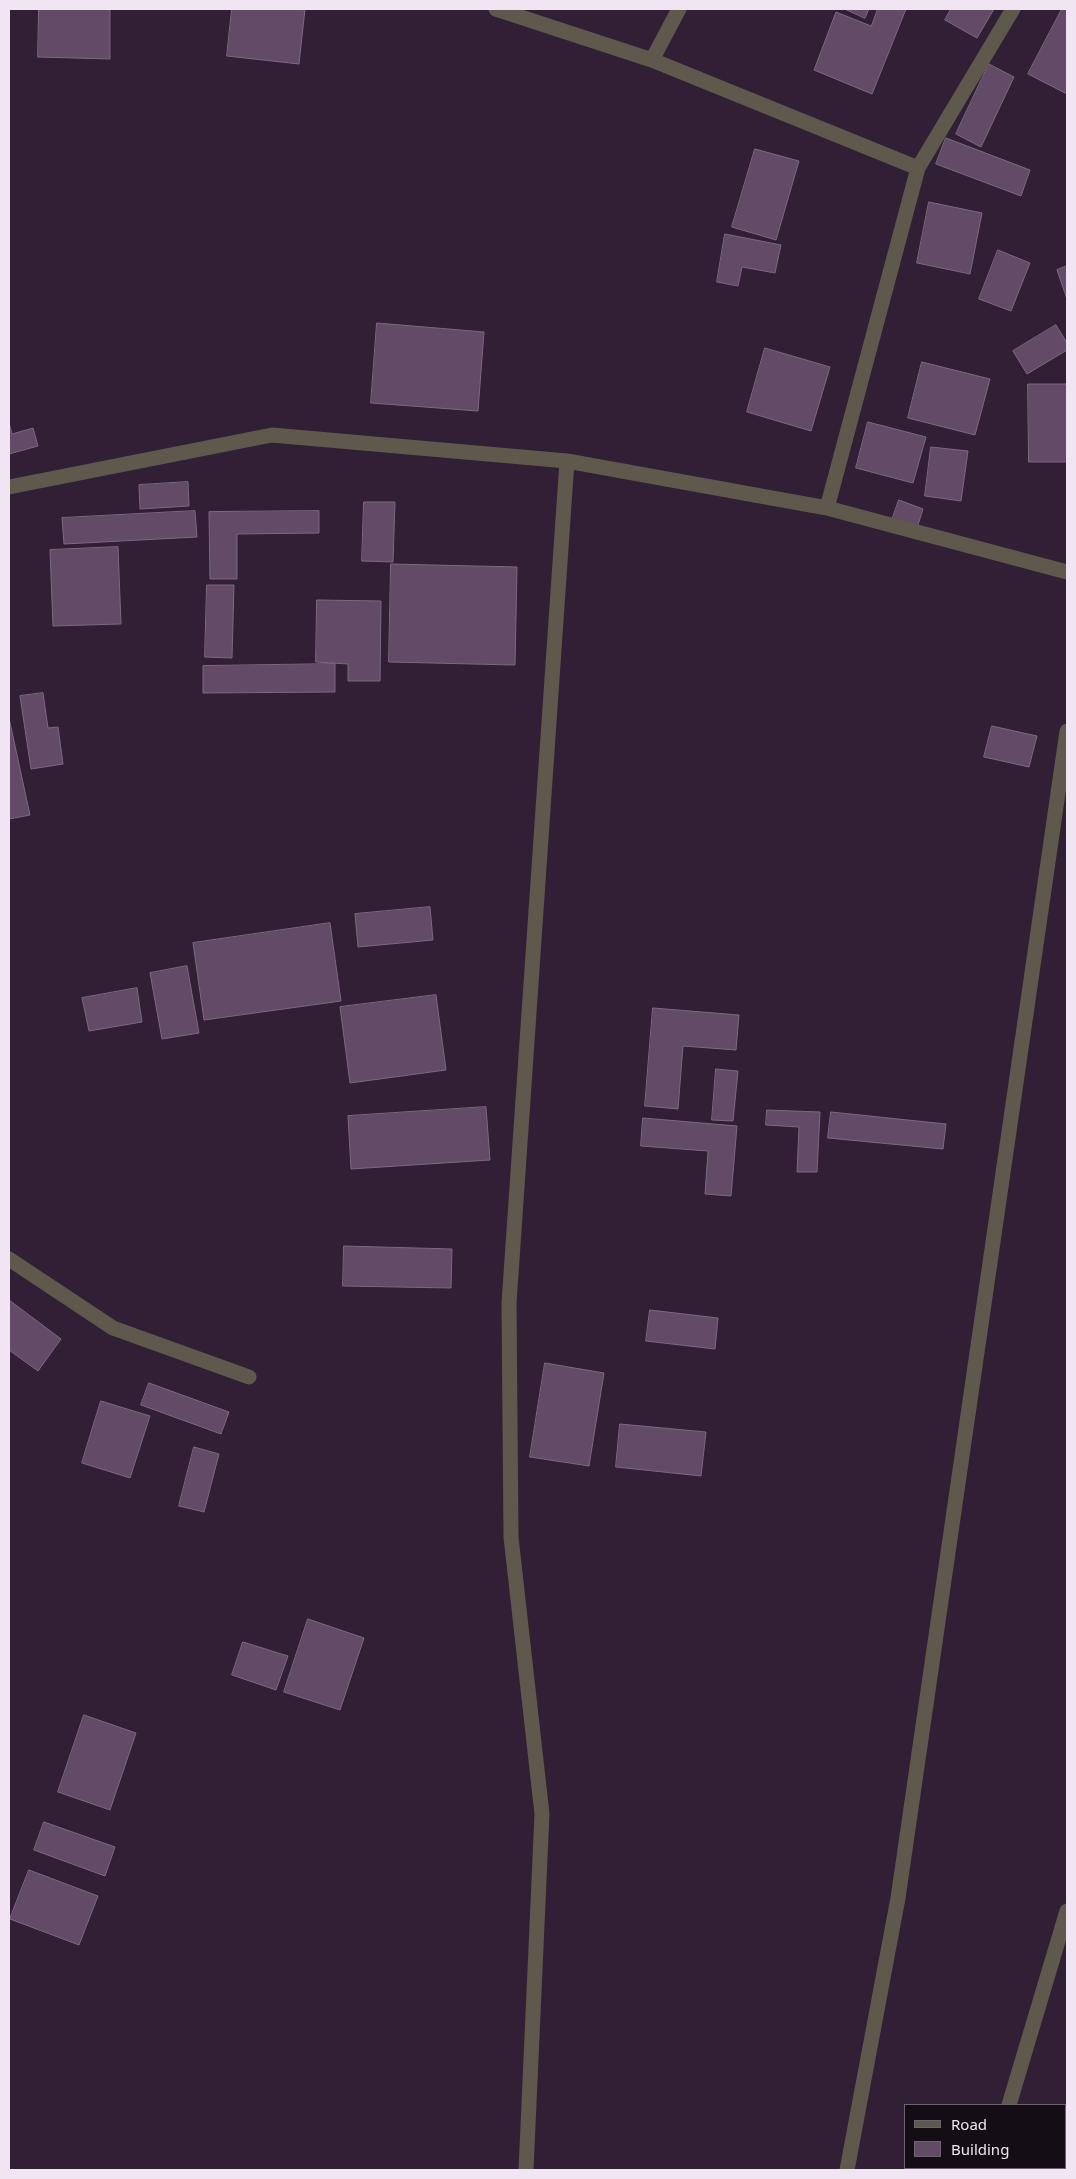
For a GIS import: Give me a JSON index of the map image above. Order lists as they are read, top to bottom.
{
  "legend": ["Road", "Building"]
}
